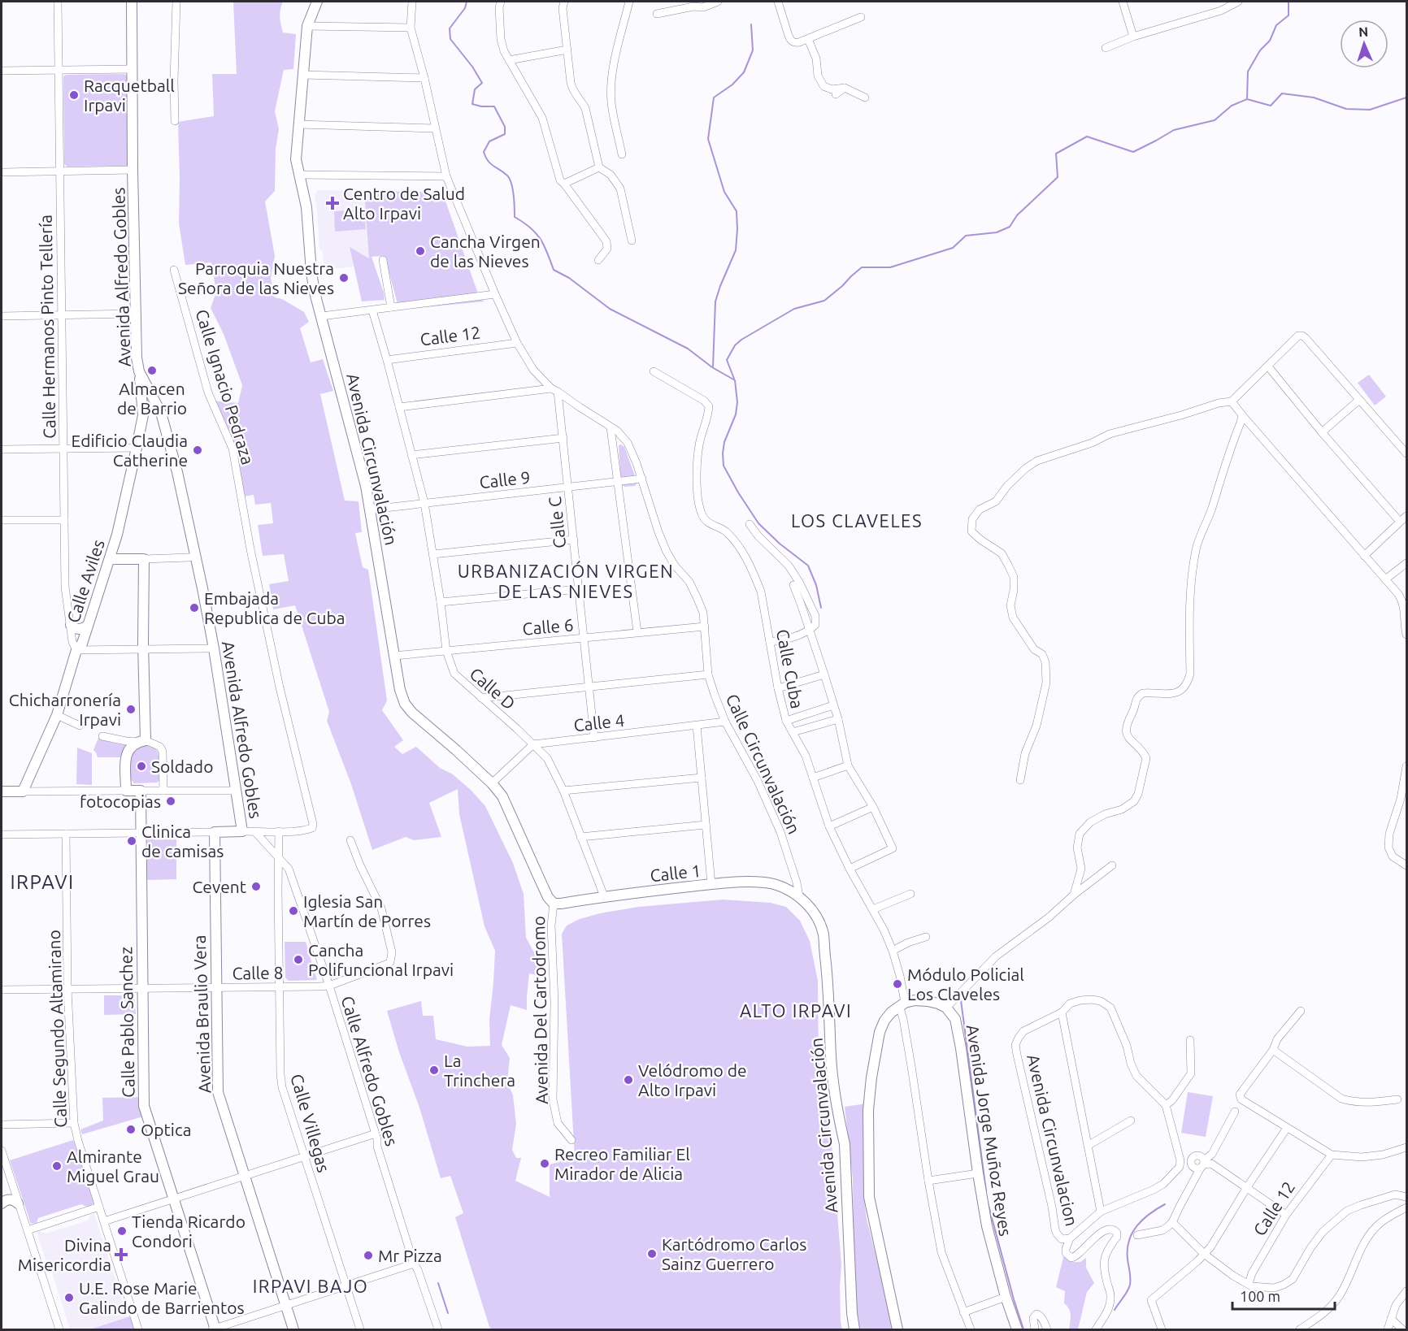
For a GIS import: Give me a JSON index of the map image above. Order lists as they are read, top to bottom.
{
  "streets": {
    "street": [
      "Avenida Alfredo Gobles",
      "Calle Hermanos Pinto Tellería",
      "Calle 12",
      "Calle Ignacio Pedraza",
      "Avenida Circunvalación",
      "Calle 9",
      "Calle C",
      "Calle Aviles",
      "Calle 6",
      "Calle Cuba",
      "Calle D",
      "Calle 4",
      "Calle Circunvalación",
      "Calle 1",
      "Calle 8",
      "Avenida Del Cartodromo",
      "Avenida Braulio Vera",
      "Calle Pablo Sanchez",
      "Calle Segundo Altamirano",
      "Calle Alfredo Gobles",
      "Calle Villegas",
      "Avenida Jorge Muñoz Reyes",
      "Avenida Circunvalacion"
    ]
  },
  "crossings": [
    ["Avenida Alfredo Gobles", "Calle Aviles"],
    ["Calle Hermanos Pinto Tellería", "Calle Aviles"],
    ["Calle 12", "Calle D"],
    ["Calle 12", "Calle Circunvalación"],
    ["Calle Ignacio Pedraza", "Calle Villegas"],
    ["Avenida Circunvalación", "Calle 9"],
    ["Avenida Circunvalación", "Calle 6"],
    ["Avenida Circunvalación", "Calle Circunvalación"],
    ["Avenida Circunvalación", "Calle 1"],
    ["Avenida Circunvalación", "Avenida Del Cartodromo"],
    ["Calle 9", "Calle C"],
    ["Calle 9", "Calle D"],
    ["Calle 9", "Calle Circunvalación"],
    ["Calle C", "Calle 6"],
    ["Calle C", "Calle 4"],
    ["Calle C", "Calle Circunvalación"],
    ["Calle 6", "Calle D"],
    ["Calle 6", "Calle Circunvalación"],
    ["Calle Cuba", "Avenida Jorge Muñoz Reyes"],
    ["Calle D", "Calle 4"],
    ["Calle D", "Calle 1"],
    ["Calle 4", "Calle Circunvalación"],
    ["Calle Circunvalación", "Calle 1"],
    ["Calle 1", "Avenida Del Cartodromo"],
    ["Calle 8", "Avenida Braulio Vera"],
    ["Calle 8", "Calle Pablo Sanchez"],
    ["Calle 8", "Calle Segundo Altamirano"],
    ["Calle 8", "Calle Alfredo Gobles"],
    ["Calle 8", "Calle Villegas"],
    ["Calle Alfredo Gobles", "Calle Villegas"]
  ],
  "districts": [
    "LOS CLAVELES",
    "URBANIZACIÓN VIRGEN DE LAS NIEVES",
    "IRPAVI",
    "ALTO IRPAVI",
    "IRPAVI BAJO"
  ],
  "places": {
    "other": [
      "Racquetball Irpavi",
      "Cancha Virgen de las Nieves",
      "Parroquia Nuestra Señora de las Nieves",
      "Almacen de Barrio",
      "Edificio Claudia Catherine",
      "Embajada Republica de Cuba",
      "Chicharronería Irpavi",
      "Soldado",
      "fotocopias",
      "Clinica de camisas",
      "Cevent",
      "Iglesia San Martín de Porres",
      "Cancha Polifuncional Irpavi",
      "Módulo Policial Los Claveles",
      "La Trinchera",
      "Velódromo de Alto Irpavi",
      "Optica",
      "Recreo Familiar El Mirador de Alicia",
      "Almirante Miguel Grau",
      "Tienda Ricardo Condori",
      "Kartódromo Carlos Sainz Guerrero",
      "Mr Pizza",
      "U.E. Rose Marie Galindo de Barrientos"
    ],
    "health": ["Centro de Salud Alto Irpavi", "Divina Misericordia"]
  },
  "scale_bar": "100 m",
  "north": "top"
}
